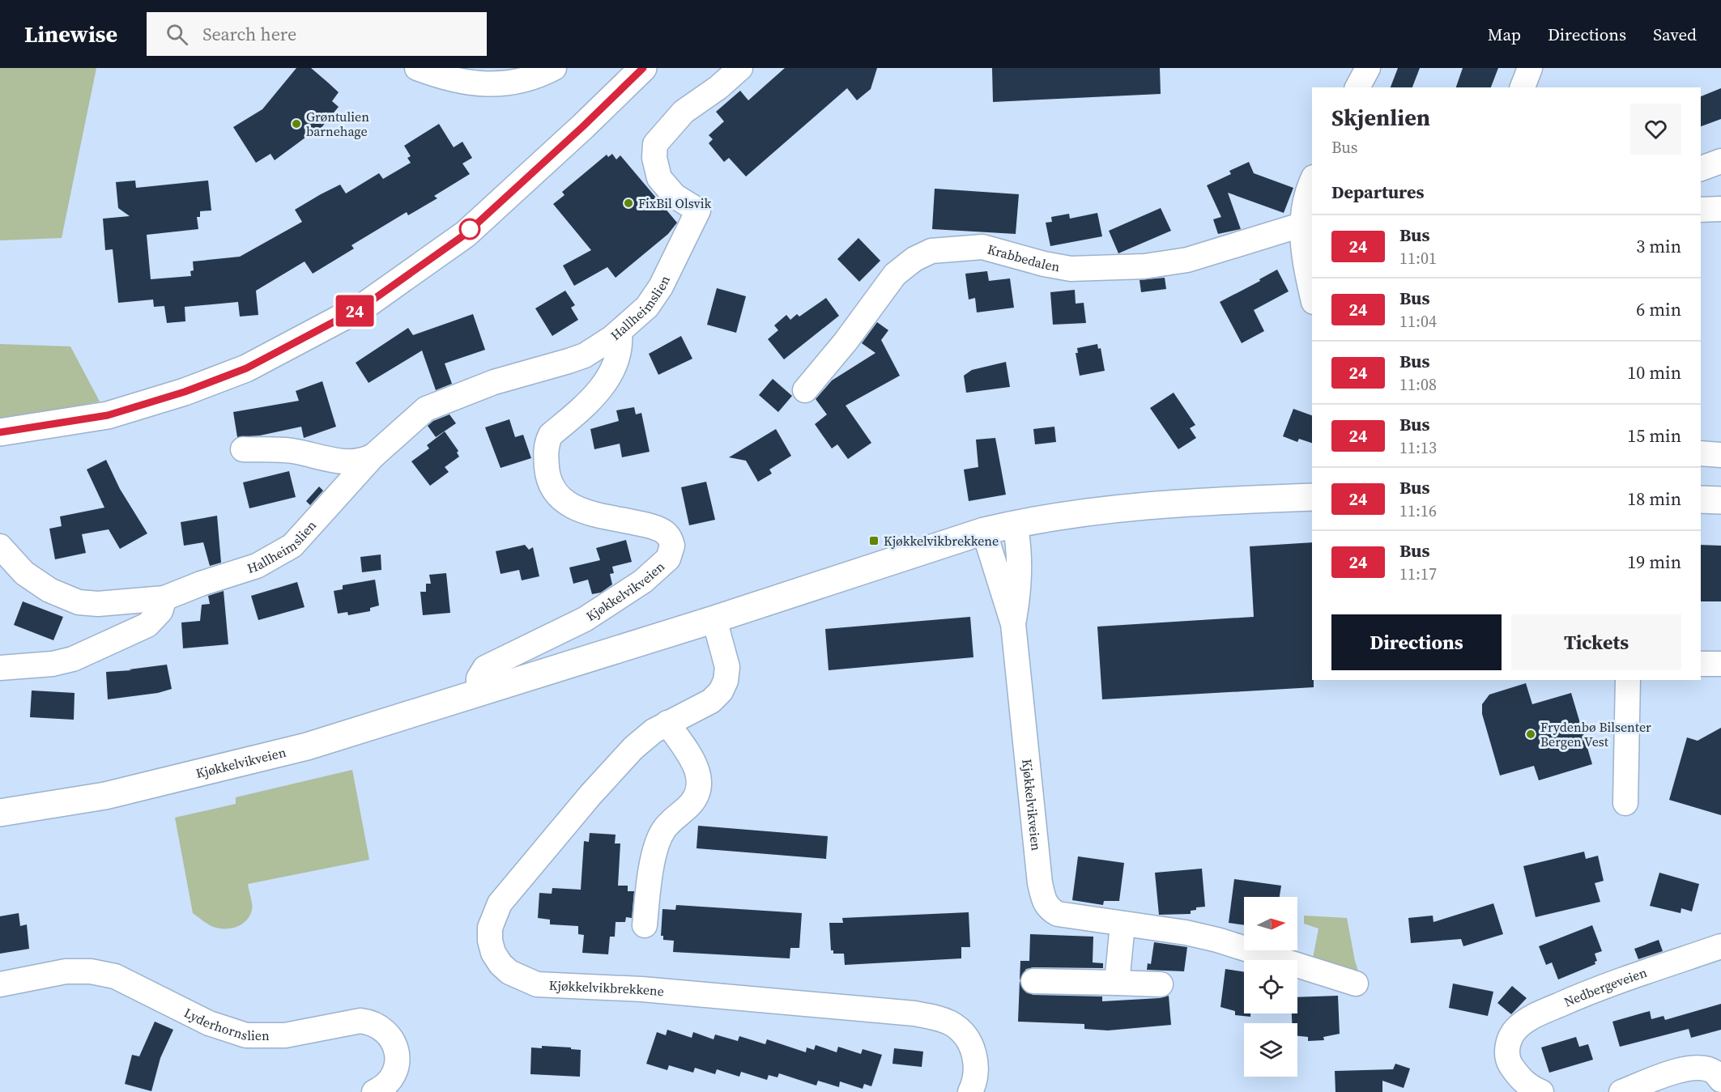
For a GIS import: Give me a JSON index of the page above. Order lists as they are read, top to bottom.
{
  "streets": {
    "main road": ["Kjøkkelvikveien"],
    "street": [
      "Krabbedalen",
      "Hallheimslien",
      "Nedbergeveien",
      "Kjøkkelvikbrekkene",
      "Lyderhornslien"
    ]
  },
  "crossings": [
    ["Hallheimslien", "Kjøkkelvikveien"],
    ["Kjøkkelvikveien", "Kjøkkelvikbrekkene"]
  ],
  "places": {
    "other": ["Grøntulien barnehage", "FixBil Olsvik", "Frydenbø Bilsenter Bergen Vest"],
    "transit": ["Kjøkkelvikbrekkene"]
  },
  "lines": ["bus line 24"],
  "north": "right",
  "page": {
    "header": "Linewise",
    "search": "Search here",
    "nav": ["Map", "Directions", "Saved"],
    "on_map": "24",
    "heading": [
      ["Skjenlien", "Bus"],
      "Departures"
    ],
    "list": [
      {
        "mark": "24",
        "name": "Bus",
        "note": "11:01",
        "value": "3 min"
      },
      {
        "mark": "24",
        "name": "Bus",
        "note": "11:04",
        "value": "6 min"
      },
      {
        "mark": "24",
        "name": "Bus",
        "note": "11:08",
        "value": "10 min"
      },
      {
        "mark": "24",
        "name": "Bus",
        "note": "11:13",
        "value": "15 min"
      },
      {
        "mark": "24",
        "name": "Bus",
        "note": "11:16",
        "value": "18 min"
      },
      {
        "mark": "24",
        "name": "Bus",
        "note": "11:17",
        "value": "19 min"
      }
    ],
    "buttons": ["Directions", "Tickets"]
  }
}
